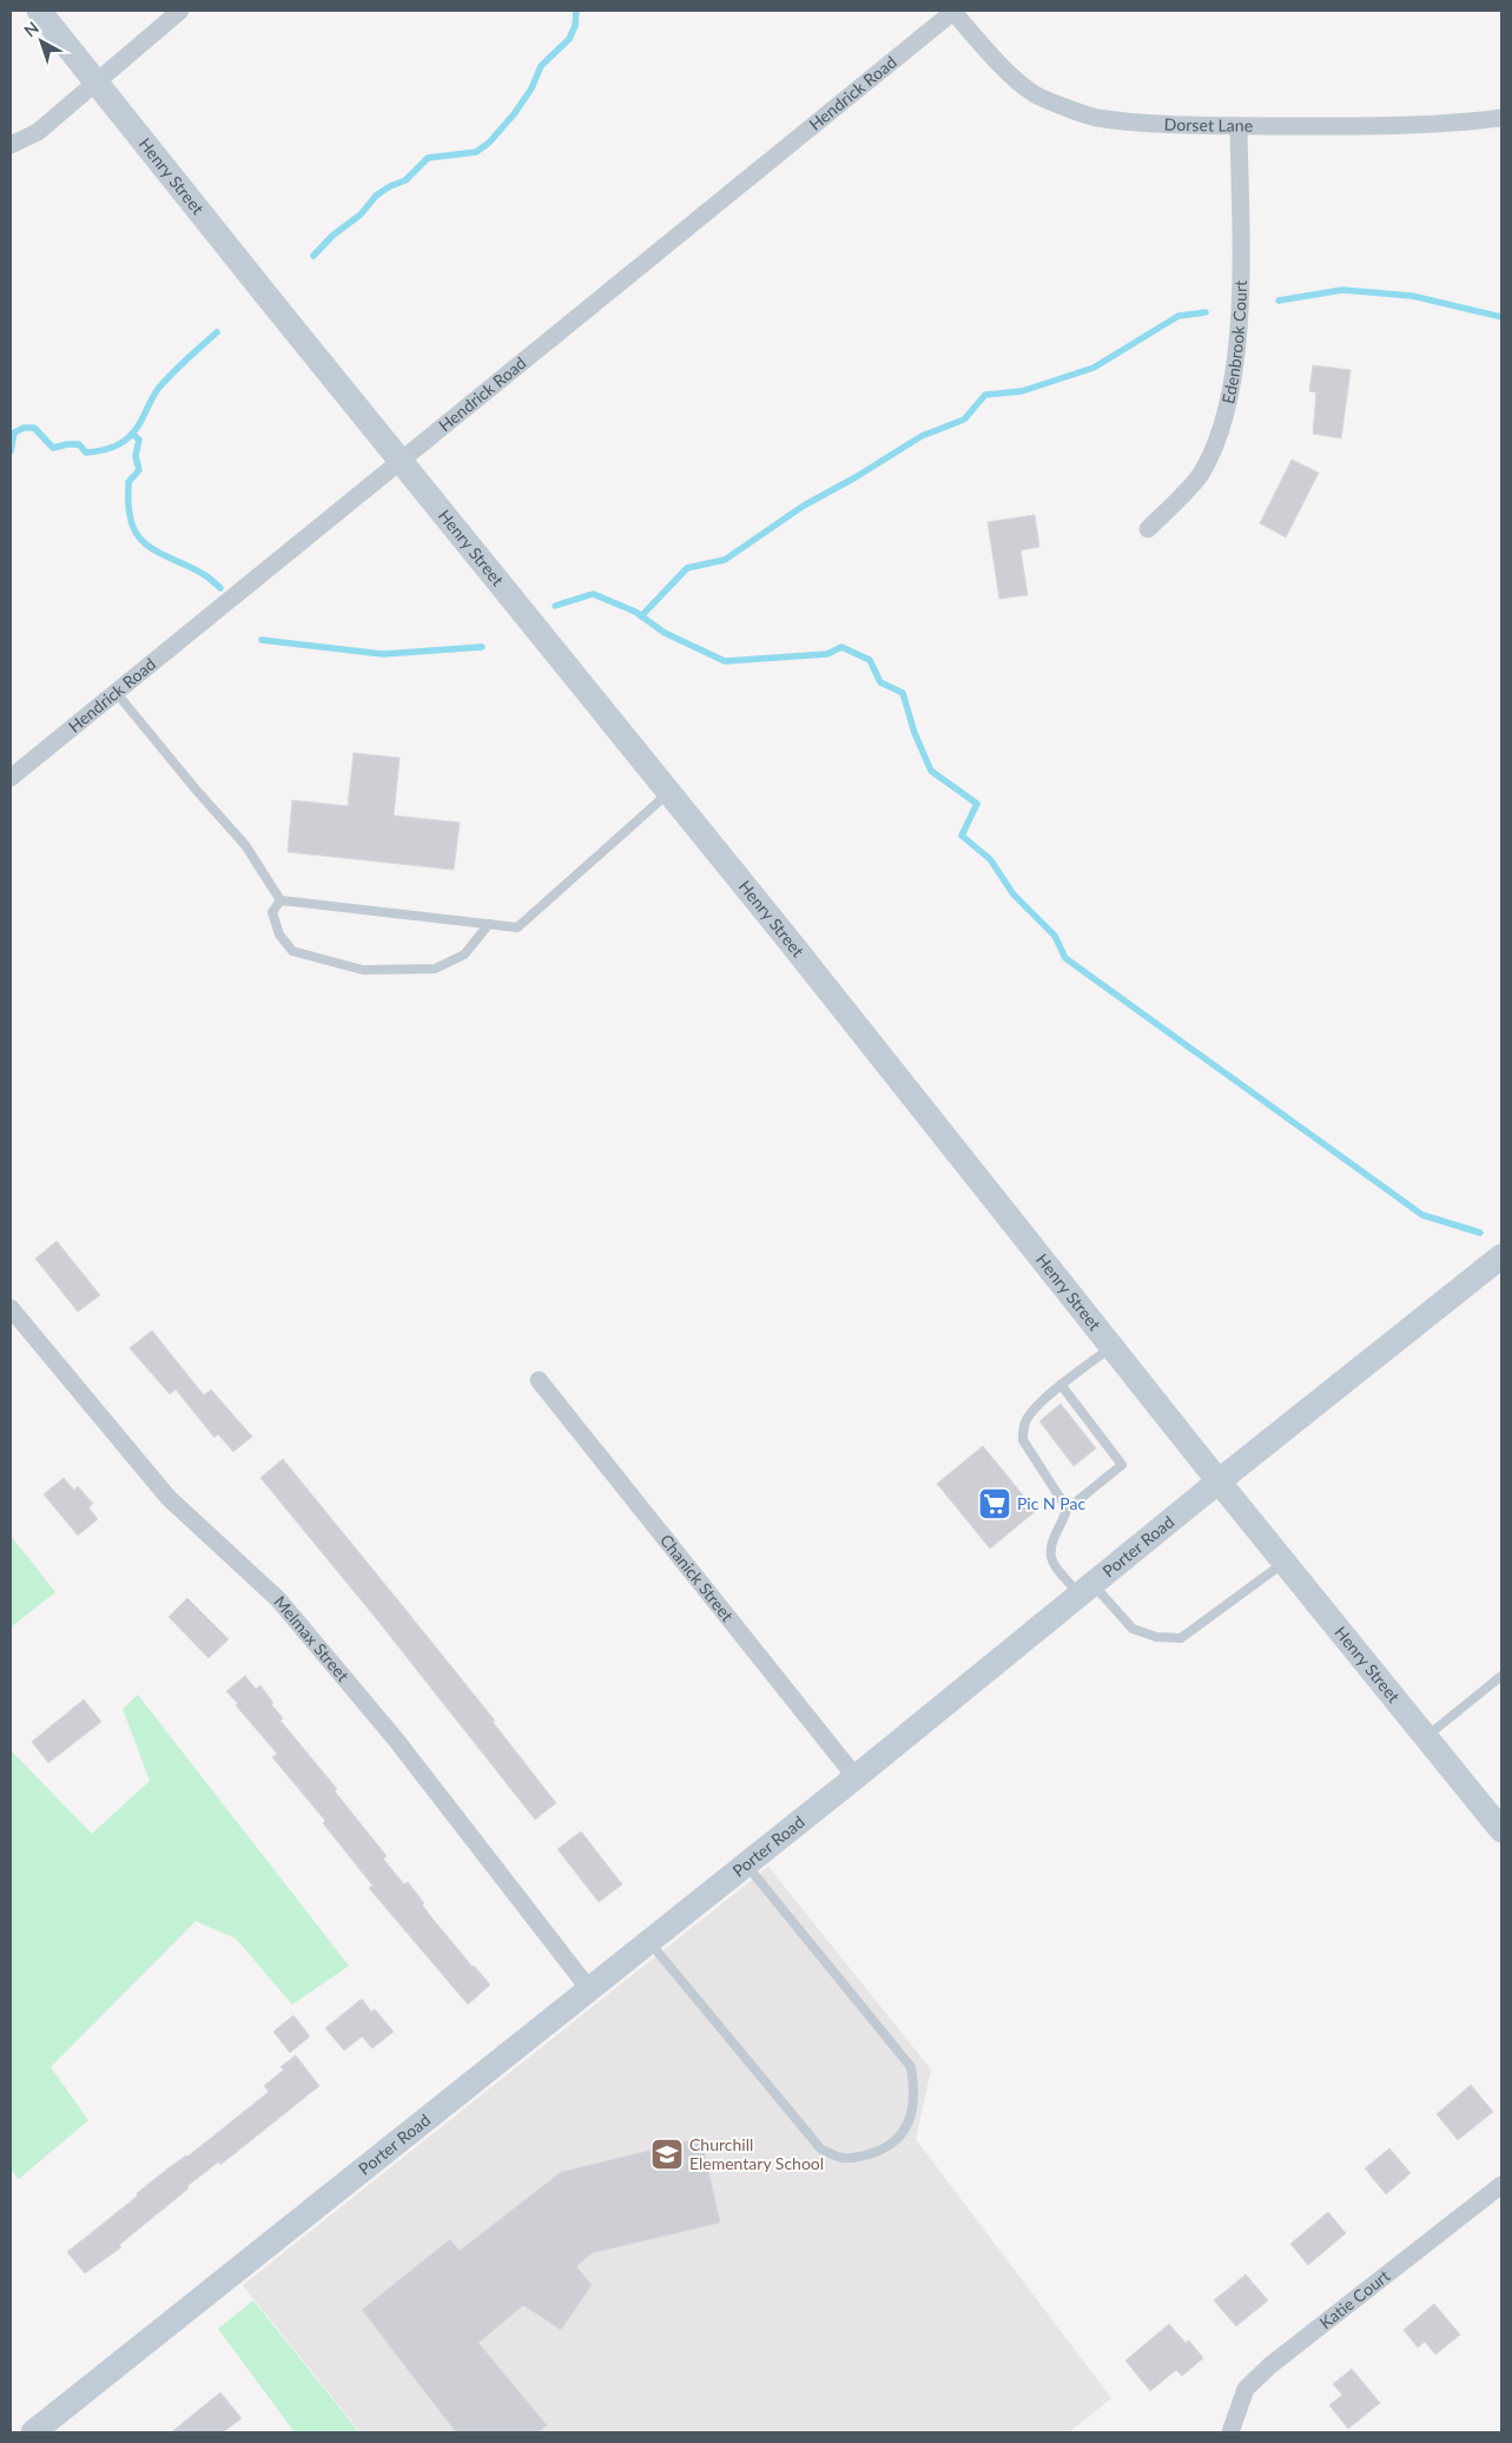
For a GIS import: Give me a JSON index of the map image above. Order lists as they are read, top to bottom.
{
  "streets": {
    "street": [
      "Hendrick Road",
      "Dorset Lane",
      "Henry Street",
      "Edenbrook Court",
      "Porter Road",
      "Chanick Street",
      "Melmax Street",
      "Katie Court"
    ]
  },
  "crossings": [
    ["Hendrick Road", "Dorset Lane"],
    ["Hendrick Road", "Henry Street"],
    ["Dorset Lane", "Edenbrook Court"],
    ["Henry Street", "Porter Road"],
    ["Porter Road", "Chanick Street"],
    ["Porter Road", "Melmax Street"]
  ],
  "places": {
    "supermarket": ["Pic N Pac"],
    "school or university": ["Churchill Elementary School"]
  },
  "north": "top left"
}
